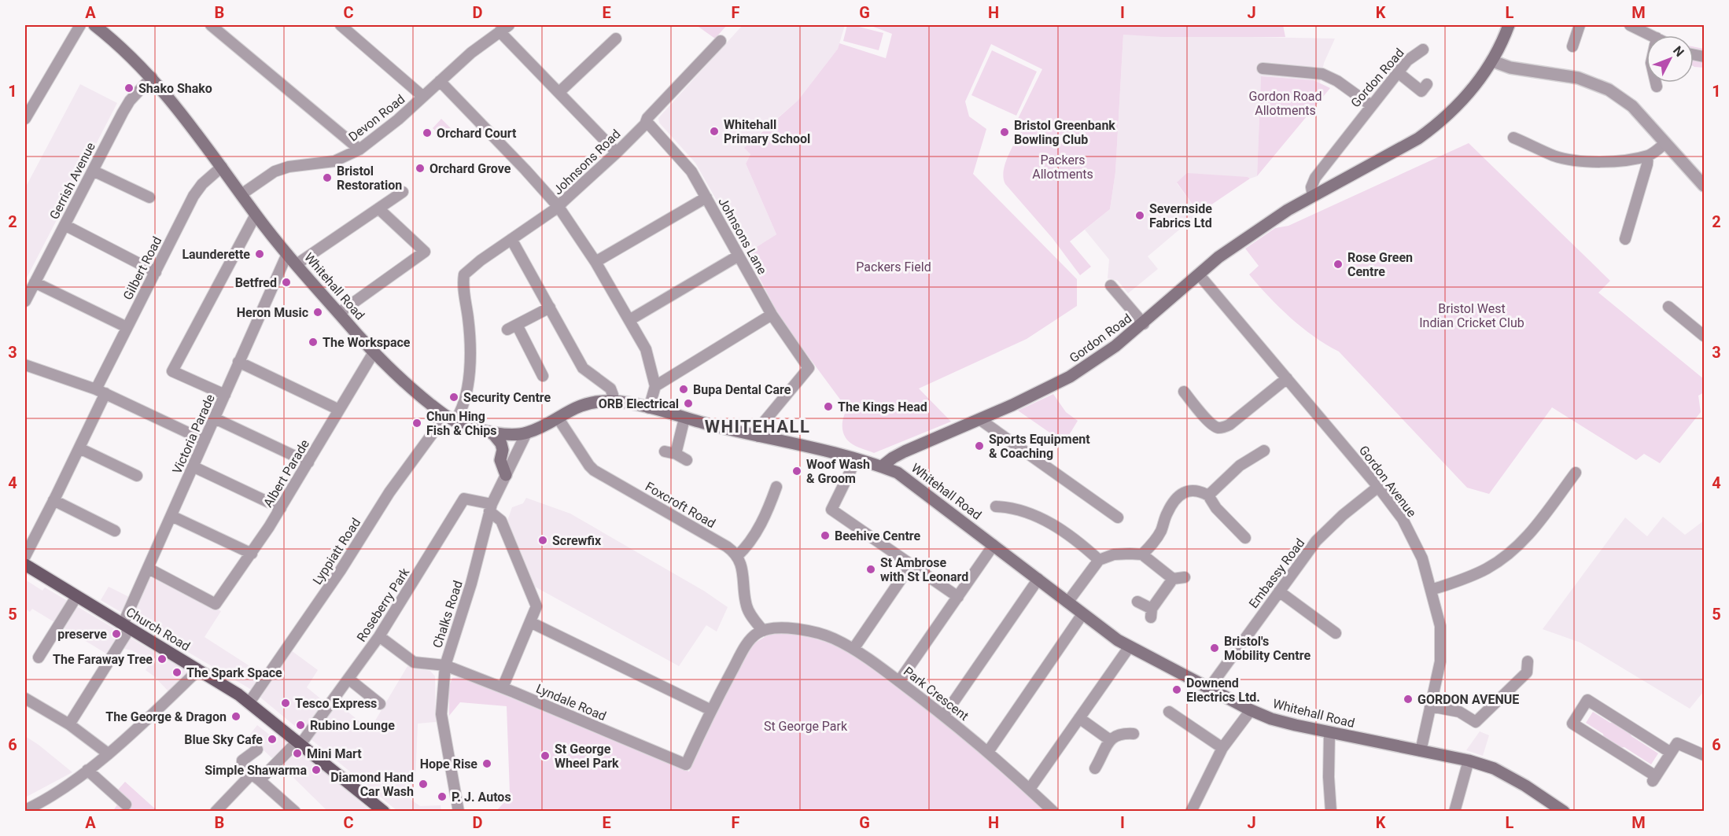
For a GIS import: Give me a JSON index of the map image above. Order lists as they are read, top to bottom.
{
  "streets": {
    "main road": ["Gordon Road", "Whitehall Road", "Church Road"],
    "street": [
      "Devon Road",
      "Johnsons Road",
      "Gerrish Avenue",
      "Johnsons Lane",
      "Gilbert Road",
      "Victoria Parade",
      "Albert Parade",
      "Gordon Avenue",
      "Foxcroft Road",
      "Lyppiatt Road",
      "Embassy Road",
      "Roseberry Park",
      "Chalks Road",
      "Park Crescent",
      "Lyndale Road"
    ]
  },
  "crossings": [
    ["Gordon Road", "Whitehall Road"],
    ["Gordon Road", "Gordon Avenue"],
    ["Devon Road", "Whitehall Road"],
    ["Johnsons Road", "Johnsons Lane"],
    ["Johnsons Road", "Lyppiatt Road"],
    ["Gerrish Avenue", "Whitehall Road"],
    ["Johnsons Lane", "Whitehall Road"],
    ["Gilbert Road", "Whitehall Road"],
    ["Gilbert Road", "Church Road"],
    ["Whitehall Road", "Victoria Parade"],
    ["Whitehall Road", "Albert Parade"],
    ["Whitehall Road", "Gordon Avenue"],
    ["Whitehall Road", "Foxcroft Road"],
    ["Whitehall Road", "Lyppiatt Road"],
    ["Whitehall Road", "Embassy Road"],
    ["Whitehall Road", "Chalks Road"],
    ["Victoria Parade", "Albert Parade"],
    ["Victoria Parade", "Church Road"],
    ["Gordon Avenue", "Embassy Road"],
    ["Lyppiatt Road", "Church Road"],
    ["Roseberry Park", "Chalks Road"],
    ["Roseberry Park", "Church Road"],
    ["Roseberry Park", "Lyndale Road"],
    ["Chalks Road", "Lyndale Road"]
  ],
  "districts": ["WHITEHALL"],
  "parks": [
    "Gordon Road Allotments",
    "Packers Allotments",
    "Packers Field",
    "Bristol West Indian Cricket Club",
    "St George Park"
  ],
  "places": [
    "Shako Shako",
    "Whitehall Primary School",
    "Bristol Greenbank Bowling Club",
    "Orchard Court",
    "Orchard Grove",
    "Bristol Restoration",
    "Severnside Fabrics Ltd",
    "Launderette",
    "Rose Green Centre",
    "Betfred",
    "Heron Music",
    "The Workspace",
    "Bupa Dental Care",
    "Security Centre",
    "ORB Electrical",
    "The Kings Head",
    "Chun Hing Fish & Chips",
    "Sports Equipment & Coaching",
    "Woof Wash & Groom",
    "Beehive Centre",
    "Screwfix",
    "St Ambrose with St Leonard",
    "preserve",
    "Bristol's Mobility Centre",
    "The Faraway Tree",
    "The Spark Space",
    "Downend Electrics Ltd.",
    "GORDON AVENUE",
    "Tesco Express",
    "The George & Dragon",
    "Rubino Lounge",
    "Blue Sky Cafe",
    "Mini Mart",
    "St George Wheel Park",
    "Hope Rise",
    "Simple Shawarma",
    "Diamond Hand Car Wash",
    "P. J. Autos"
  ],
  "north": "top right",
  "grid": {
    "columns": [
      "A",
      "B",
      "C",
      "D",
      "E",
      "F",
      "G",
      "H",
      "I",
      "J",
      "K",
      "L",
      "M"
    ],
    "rows": [
      "1",
      "2",
      "3",
      "4",
      "5",
      "6"
    ]
  }
}
